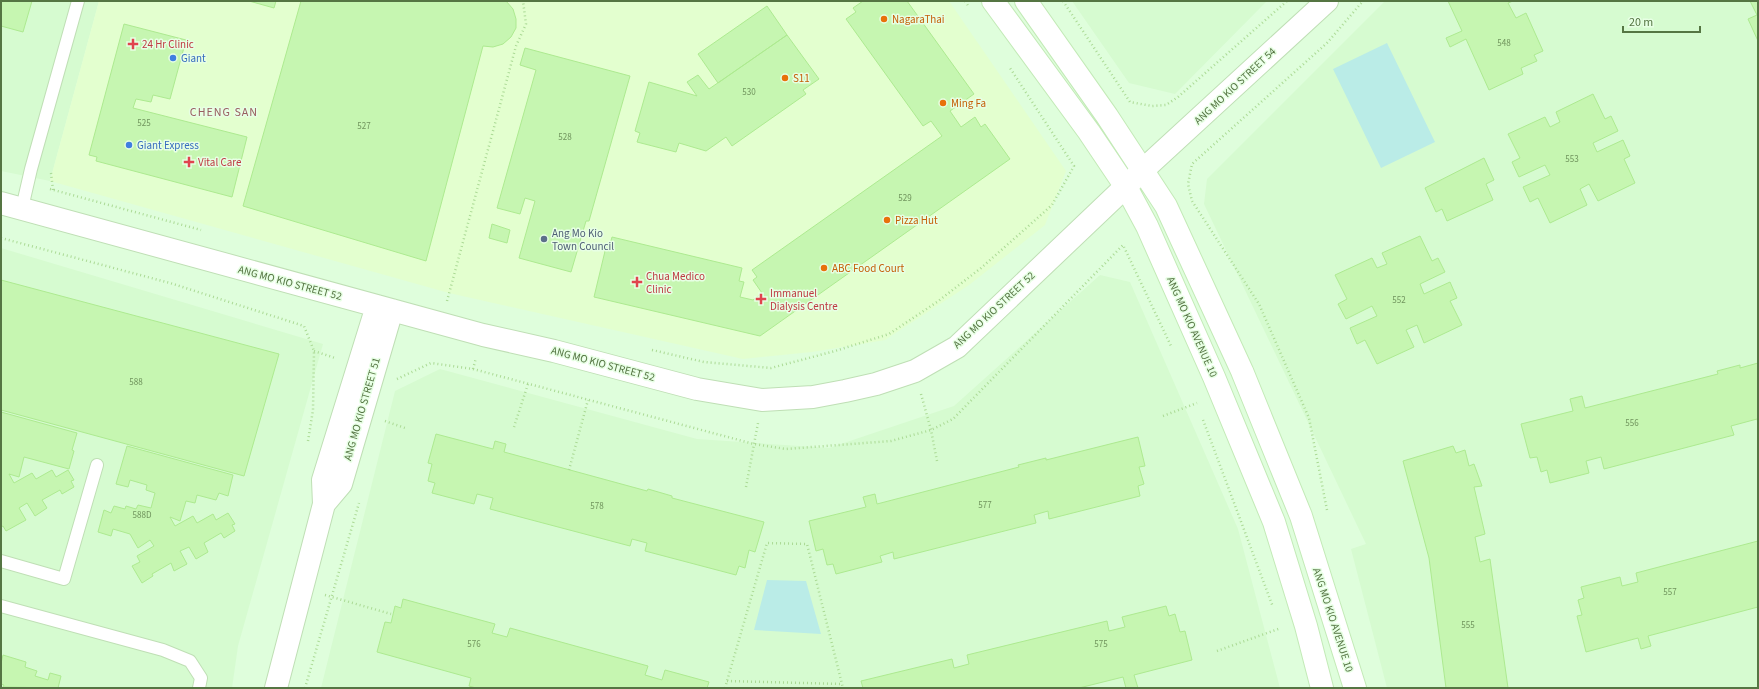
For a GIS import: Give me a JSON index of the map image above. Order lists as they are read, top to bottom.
{
  "streets": {
    "street": [
      "ANG MO KIO STREET 54",
      "ANG MO KIO STREET 52",
      "ANG MO KIO AVENUE 10",
      "ANG MO KIO STREET 51"
    ]
  },
  "crossings": [
    ["ANG MO KIO STREET 54", "ANG MO KIO STREET 52"],
    ["ANG MO KIO STREET 54", "ANG MO KIO AVENUE 10"],
    ["ANG MO KIO STREET 52", "ANG MO KIO AVENUE 10"],
    ["ANG MO KIO STREET 52", "ANG MO KIO STREET 51"]
  ],
  "districts": ["CHENG SAN"],
  "places": {
    "other": [
      "NagaraThai",
      "Giant",
      "S11",
      "Ming Fa",
      "Giant Express",
      "Pizza Hut",
      "Ang Mo Kio Town Council",
      "ABC Food Court"
    ],
    "health": [
      "24 Hr Clinic",
      "Vital Care",
      "Chua Medico Clinic",
      "Immanuel Dialysis Centre"
    ]
  },
  "house_numbers": [
    "548",
    "530",
    "525",
    "527",
    "528",
    "553",
    "529",
    "552",
    "588",
    "556",
    "577",
    "578",
    "588D",
    "557",
    "555",
    "576",
    "575"
  ],
  "scale_bar": "20 m"
}
